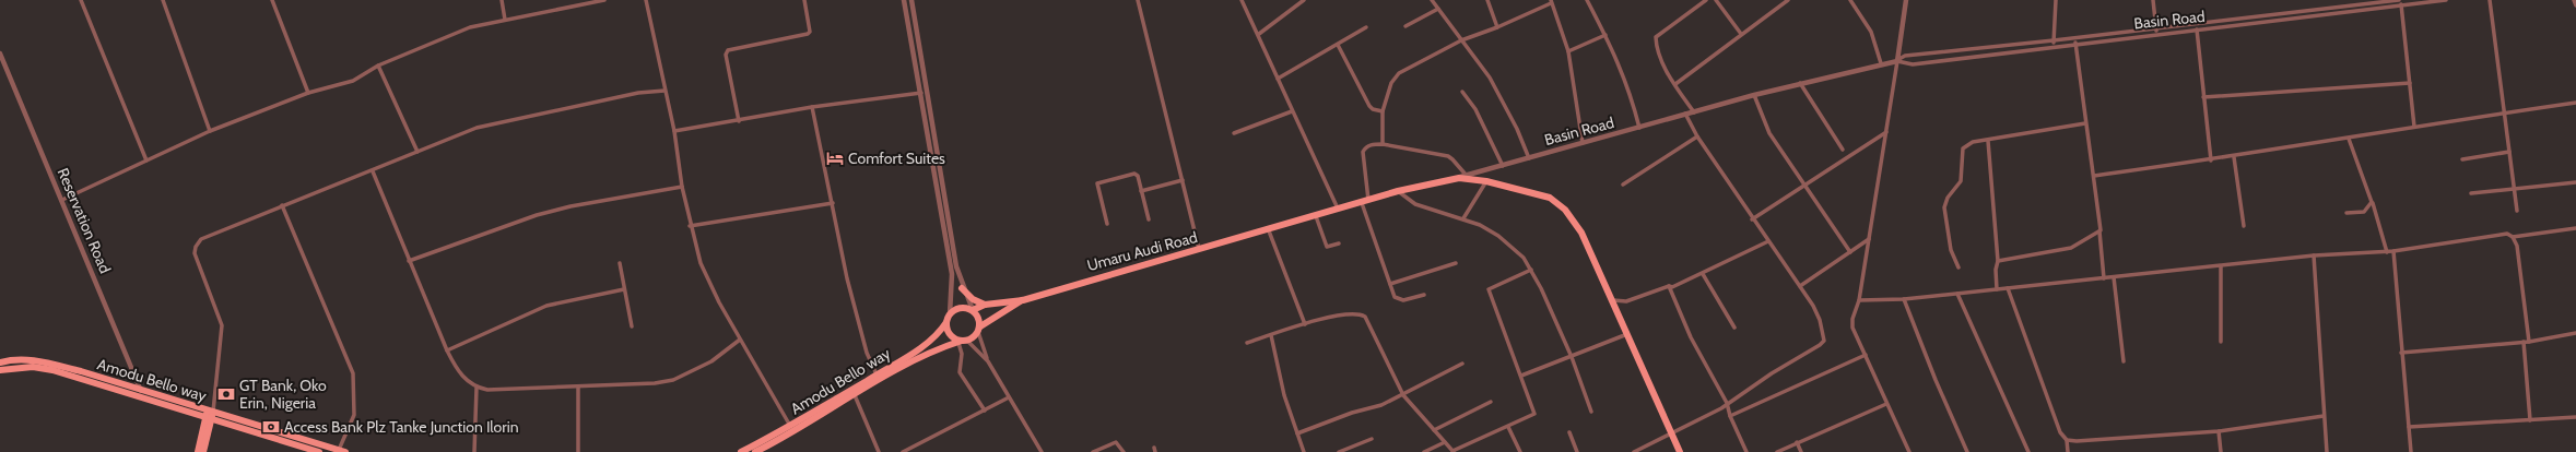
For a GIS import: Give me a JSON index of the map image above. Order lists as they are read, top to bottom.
{
  "streets": {
    "main road": ["Basin Road", "Umaru Audi Road", "Amodu Bello way"],
    "street": ["Reservation Road"]
  },
  "crossings": [
    ["Basin Road", "Umaru Audi Road"],
    ["Reservation Road", "Amodu Bello way"]
  ],
  "places": {
    "hotel": ["Comfort Suites"],
    "bank": ["GT Bank, Oko Erin, Nigeria", "Access Bank Plz Tanke Junction Ilorin"]
  }
}
